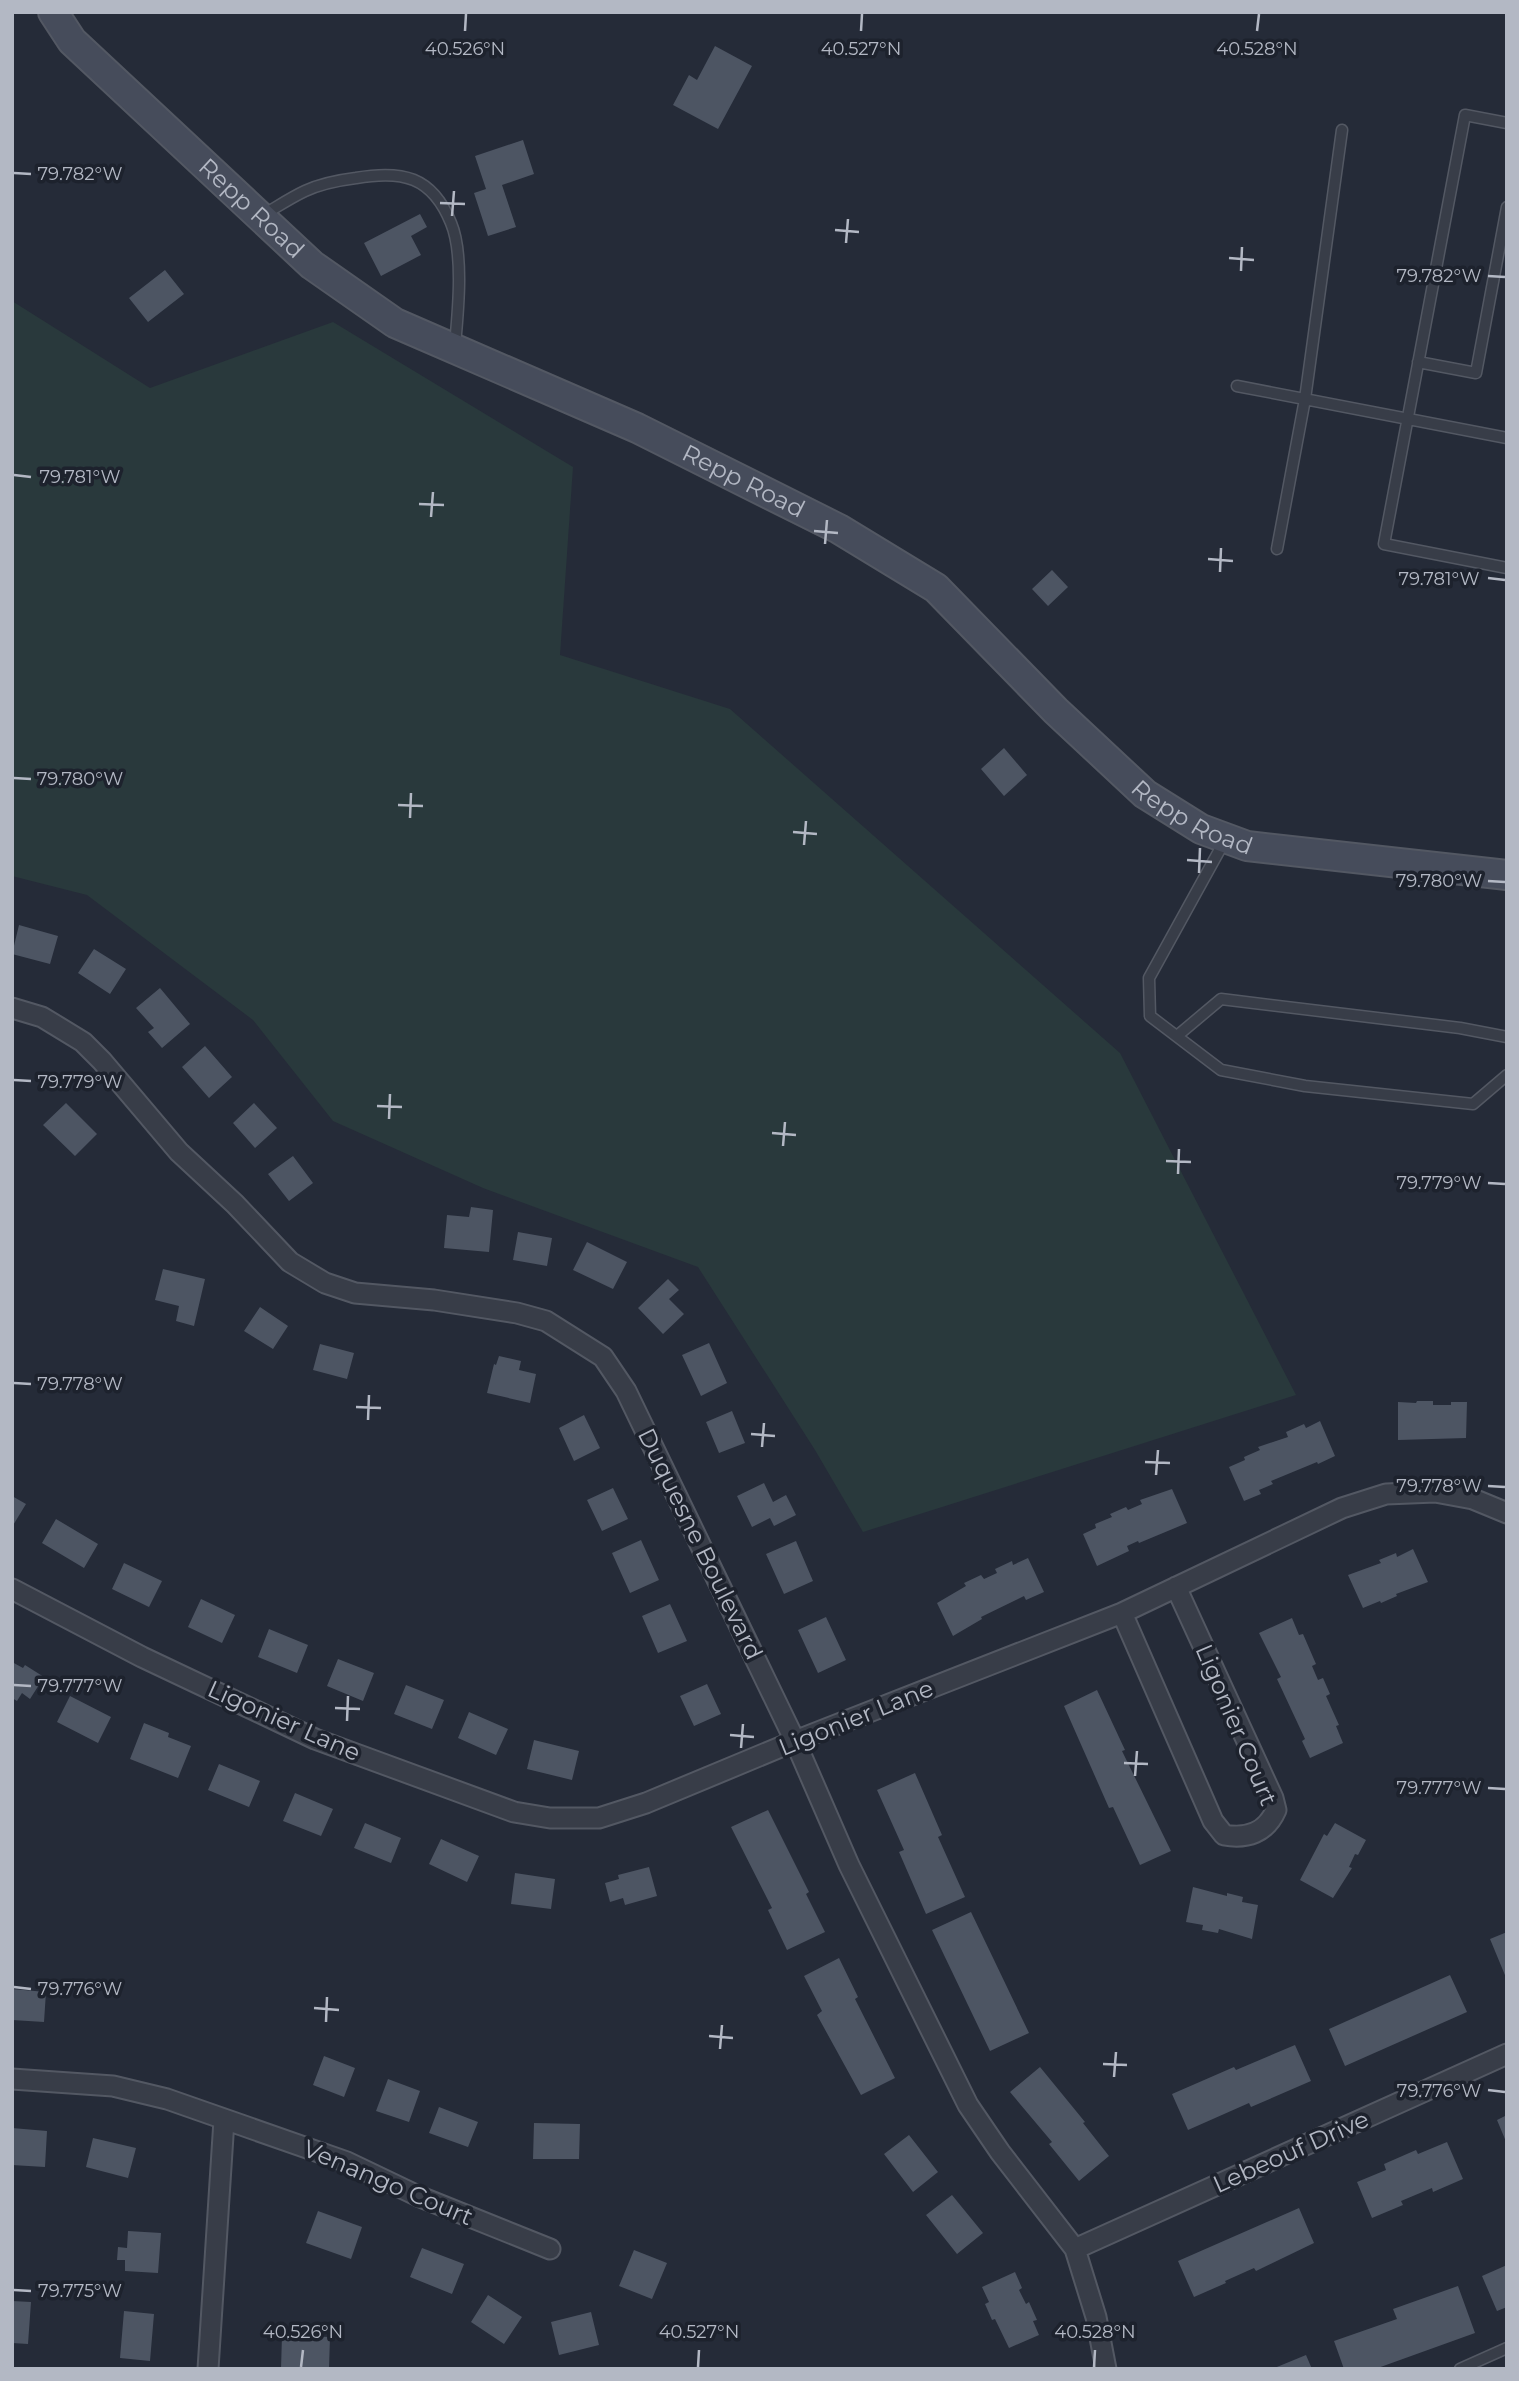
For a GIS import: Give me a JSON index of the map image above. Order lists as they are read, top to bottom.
{
  "streets": {
    "street": [
      "Repp Road",
      "Duquesne Boulevard",
      "Ligonier Lane",
      "Ligonier Court",
      "Lebeouf Drive",
      "Venango Court"
    ]
  },
  "crossings": [
    ["Duquesne Boulevard", "Ligonier Lane"],
    ["Duquesne Boulevard", "Lebeouf Drive"],
    ["Ligonier Lane", "Ligonier Court"]
  ],
  "coordinates": [
    "40.526°N",
    "40.527°N",
    "40.528°N",
    "79.782°W",
    "79.781°W",
    "79.780°W",
    "79.779°W",
    "79.778°W",
    "79.777°W",
    "79.776°W",
    "79.775°W"
  ]
}
